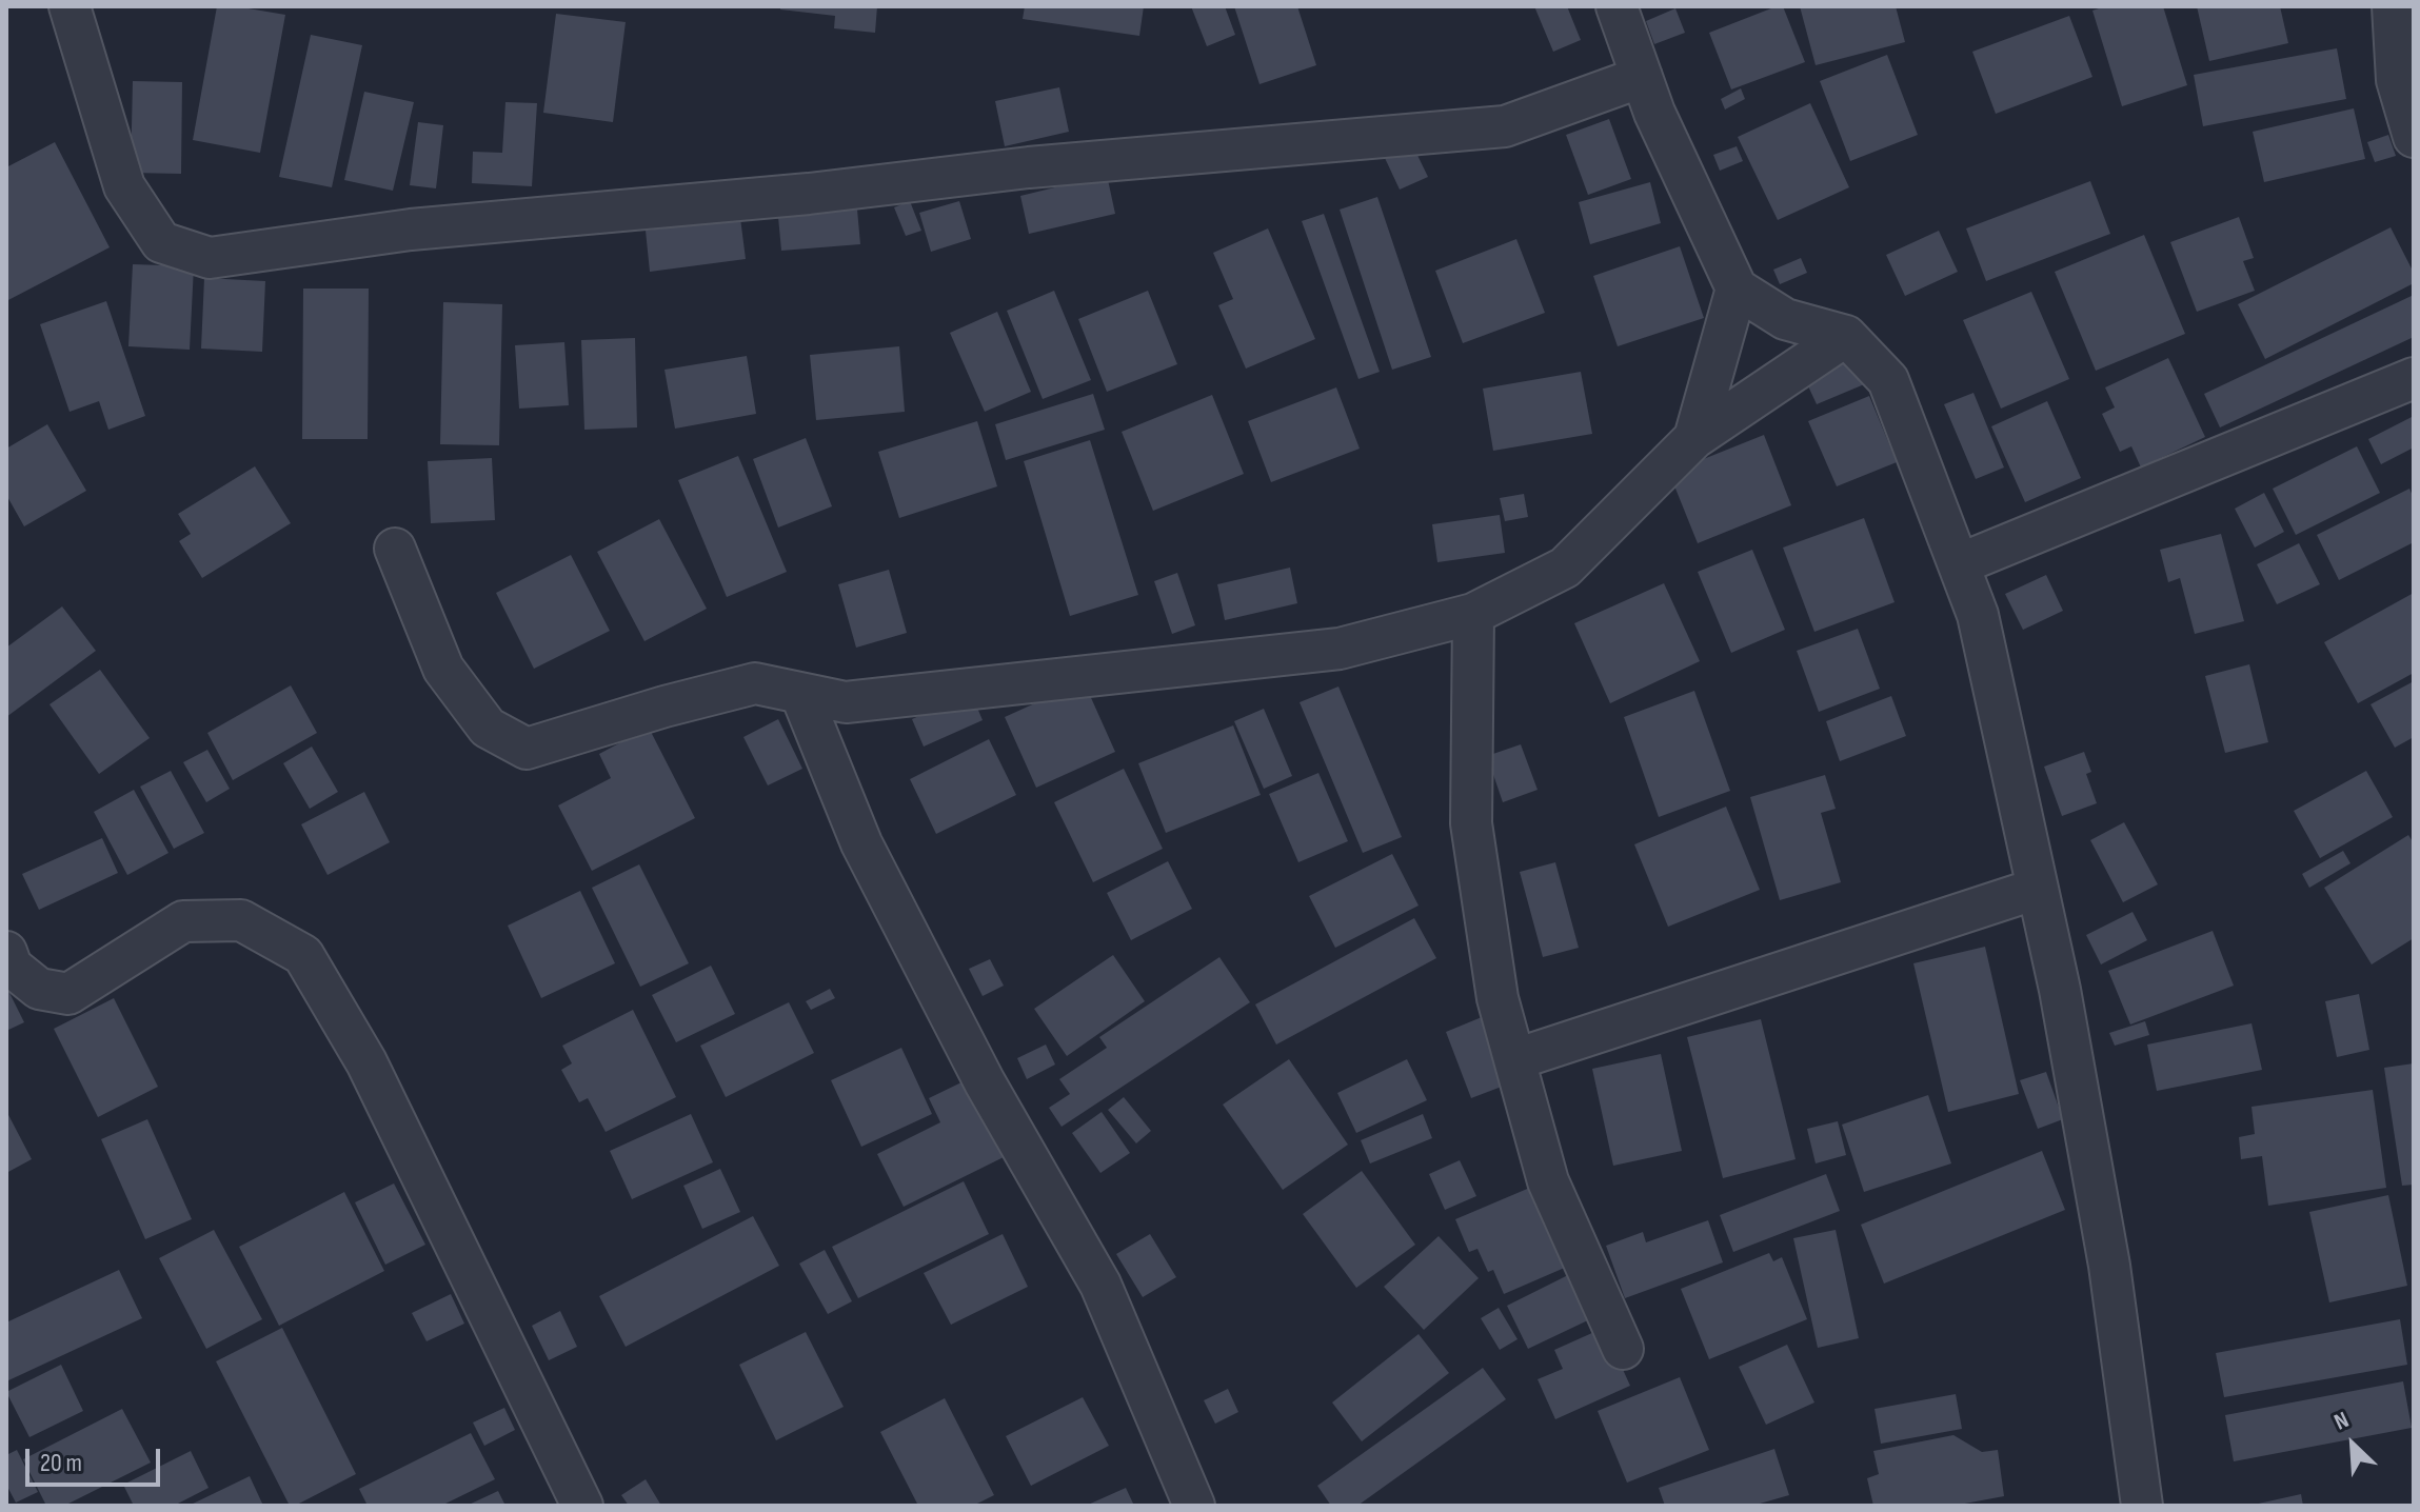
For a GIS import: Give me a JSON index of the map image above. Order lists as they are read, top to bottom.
{
  "scale_bar": "20 m",
  "north": "top left"
}
